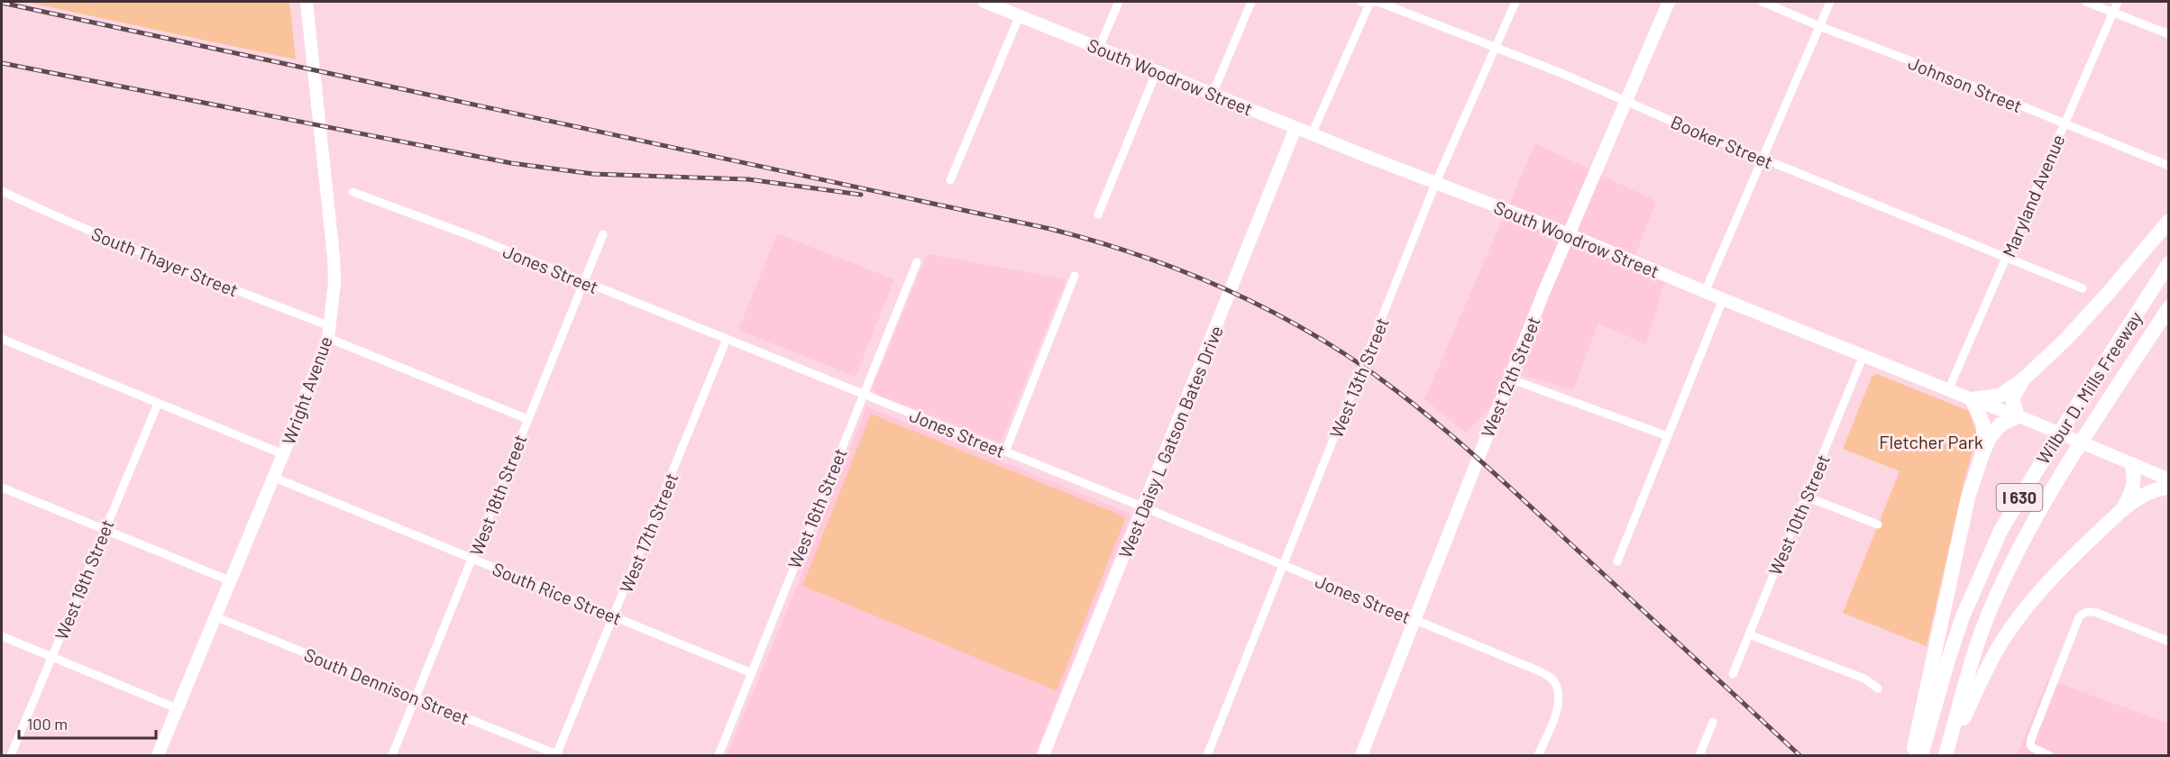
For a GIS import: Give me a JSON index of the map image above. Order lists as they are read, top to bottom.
{
  "streets": {
    "highway": ["Wilbur D. Mills Freeway", "I 630"],
    "main road": [
      "South Woodrow Street",
      "West 12th Street",
      "Wright Avenue",
      "West Daisy L Gatson Bates Drive"
    ],
    "street": [
      "Johnson Street",
      "Booker Street",
      "Maryland Avenue",
      "South Thayer Street",
      "Jones Street",
      "West 13th Street",
      "West 18th Street",
      "West 16th Street",
      "West 10th Street",
      "West 17th Street",
      "West 19th Street",
      "South Rice Street",
      "South Dennison Street"
    ]
  },
  "crossings": [
    ["South Woodrow Street", "Maryland Avenue"],
    ["South Woodrow Street", "West 12th Street"],
    ["South Woodrow Street", "West 13th Street"],
    ["South Woodrow Street", "West Daisy L Gatson Bates Drive"],
    ["South Woodrow Street", "West 10th Street"],
    ["Johnson Street", "Maryland Avenue"],
    ["Booker Street", "Maryland Avenue"],
    ["Booker Street", "West 12th Street"],
    ["Booker Street", "West 13th Street"],
    ["South Thayer Street", "Wright Avenue"],
    ["South Thayer Street", "West 18th Street"],
    ["Jones Street", "West 12th Street"],
    ["Jones Street", "West 13th Street"],
    ["Jones Street", "West Daisy L Gatson Bates Drive"],
    ["Jones Street", "West 18th Street"],
    ["Jones Street", "West 16th Street"],
    ["Jones Street", "West 17th Street"],
    ["Wright Avenue", "South Rice Street"],
    ["Wright Avenue", "South Dennison Street"],
    ["West 18th Street", "South Rice Street"],
    ["West 18th Street", "South Dennison Street"],
    ["West 16th Street", "South Rice Street"],
    ["West 17th Street", "South Rice Street"],
    ["West 17th Street", "South Dennison Street"]
  ],
  "parks": ["Fletcher Park"],
  "scale_bar": "100 m"
}
